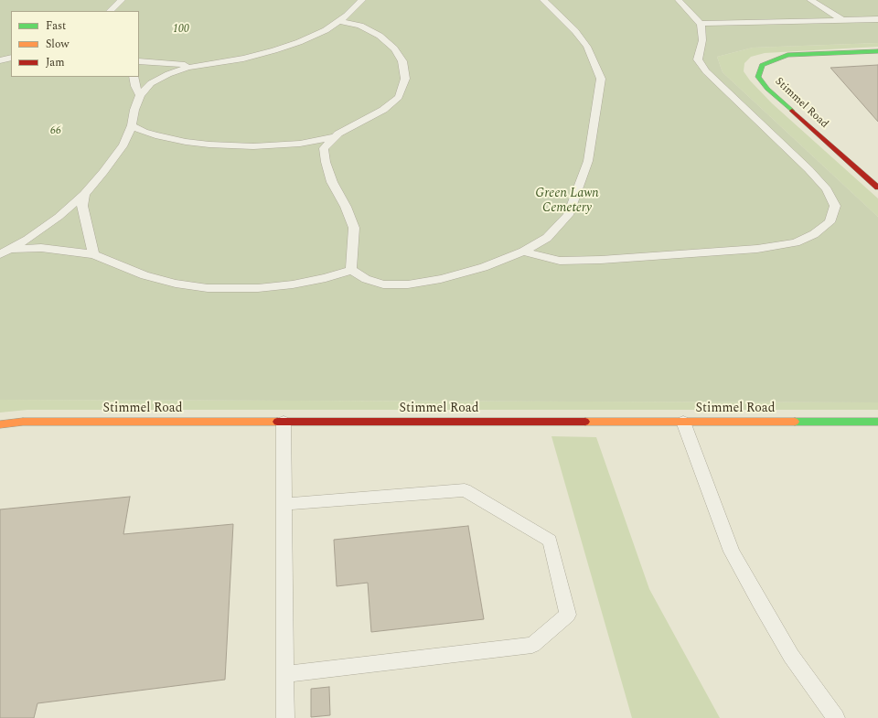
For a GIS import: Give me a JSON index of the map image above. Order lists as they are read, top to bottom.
{
  "streets": {
    "street": ["Stimmel Road"]
  },
  "parks": ["100", "66", "Green Lawn Cemetery"],
  "legend": ["Fast", "Slow", "Jam"]
}
